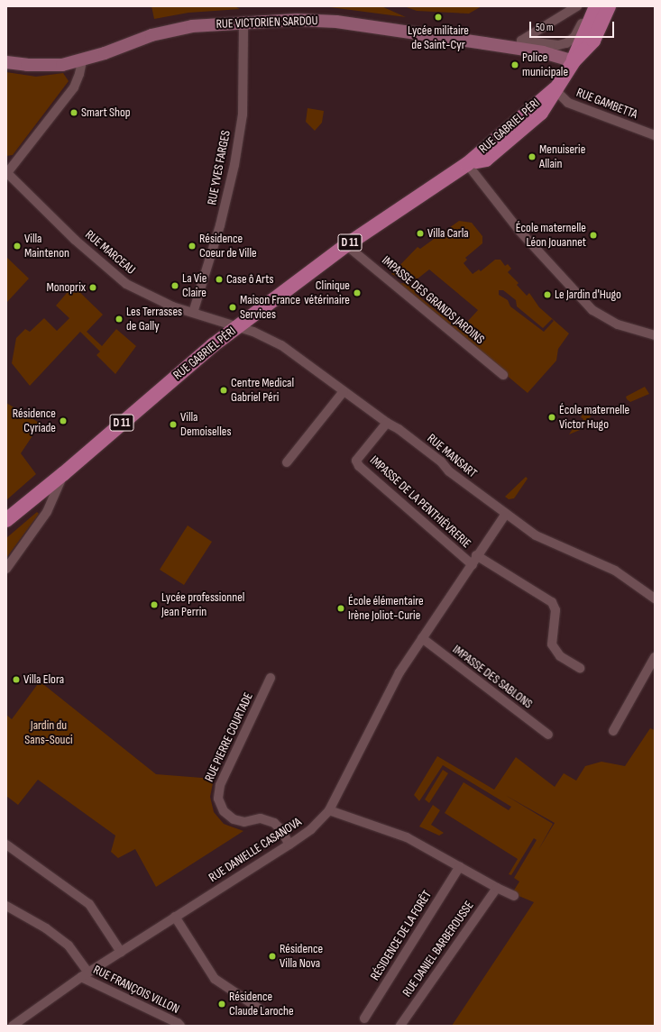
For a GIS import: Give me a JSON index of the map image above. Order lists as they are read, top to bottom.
{
  "streets": {
    "main road": ["RUE GABRIEL PÉRI", "D 11"],
    "street": [
      "RUE VICTORIEN SARDOU",
      "RUE GAMBETTA",
      "RUE YVES FARGES",
      "RUE MARCEAU",
      "IMPASSE DES GRANDS JARDINS",
      "RUE MANSART",
      "IMPASSE DE LA PENTHIÈVRERIE",
      "IMPASSE DES SABLONS",
      "RUE PIERRE COURTADE",
      "RUE DANIELLE CASANOVA",
      "RÉSIDENCE DE LA FORÊT",
      "RUE DANIEL BARBEROUSSE",
      "RUE FRANÇOIS VILLON"
    ]
  },
  "crossings": [
    ["RUE VICTORIEN SARDOU", "RUE GABRIEL PÉRI"],
    ["RUE VICTORIEN SARDOU", "RUE YVES FARGES"],
    ["RUE VICTORIEN SARDOU", "D 11"],
    ["RUE GAMBETTA", "RUE GABRIEL PÉRI"],
    ["RUE GABRIEL PÉRI", "D 11"],
    ["RUE GABRIEL PÉRI", "RUE MARCEAU"],
    ["RUE GABRIEL PÉRI", "IMPASSE DES GRANDS JARDINS"],
    ["RUE GABRIEL PÉRI", "RUE MANSART"],
    ["RUE YVES FARGES", "RUE MARCEAU"],
    ["RUE MARCEAU", "RUE MANSART"],
    ["RUE MANSART", "IMPASSE DE LA PENTHIÈVRERIE"],
    ["RUE MANSART", "RUE DANIELLE CASANOVA"],
    ["IMPASSE DE LA PENTHIÈVRERIE", "RUE DANIELLE CASANOVA"],
    ["IMPASSE DES SABLONS", "RUE DANIELLE CASANOVA"],
    ["RUE PIERRE COURTADE", "RUE DANIELLE CASANOVA"],
    ["RUE DANIELLE CASANOVA", "RUE FRANÇOIS VILLON"]
  ],
  "parks": ["Jardin du Sans-Souci"],
  "places": [
    "Lycée militaire de Saint-Cyr",
    "Police municipale",
    "Smart Shop",
    "Menuiserie Allain",
    "Villa Carla",
    "École maternelle Léon Jouannet",
    "Villa Maintenon",
    "Résidence Coeur de Ville",
    "Case ô Arts",
    "La Vie Claire",
    "Monoprix",
    "Clinique vétérinaire",
    "Le Jardin d'Hugo",
    "Maison France Services",
    "Les Terrasses de Gally",
    "Centre Medical Gabriel Péri",
    "École maternelle Victor Hugo",
    "Résidence Cyriade",
    "Villa Demoiselles",
    "Lycée professionnel Jean Perrin",
    "École élémentaire Irène Joliot-Curie",
    "Villa Elora",
    "Résidence Villa Nova",
    "Résidence Claude Laroche"
  ],
  "scale_bar": "50 m"
}
